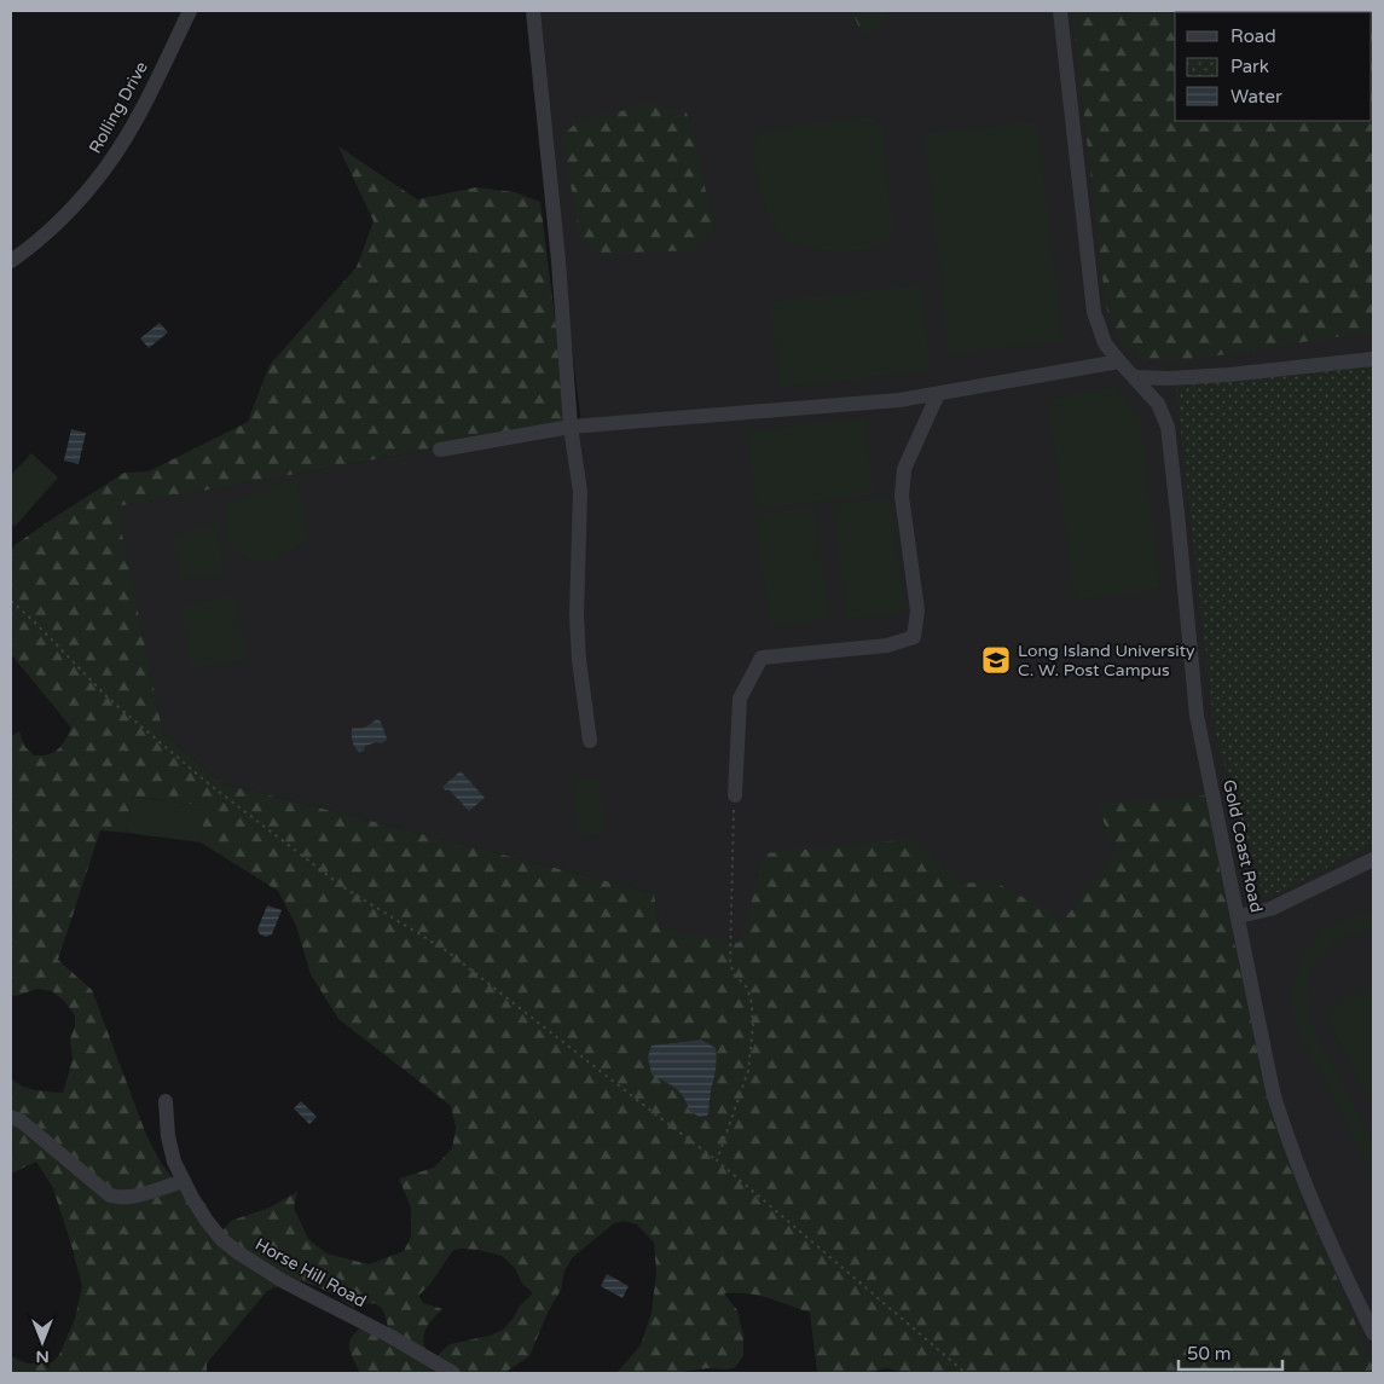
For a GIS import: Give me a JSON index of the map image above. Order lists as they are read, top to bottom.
{
  "streets": {
    "street": ["Rolling Drive", "Gold Coast Road", "Horse Hill Road"]
  },
  "places": {
    "school or university": ["Long Island University C. W. Post Campus"]
  },
  "legend": ["Road", "Park", "Water"],
  "scale_bar": "50 m",
  "north": "bottom"
}
